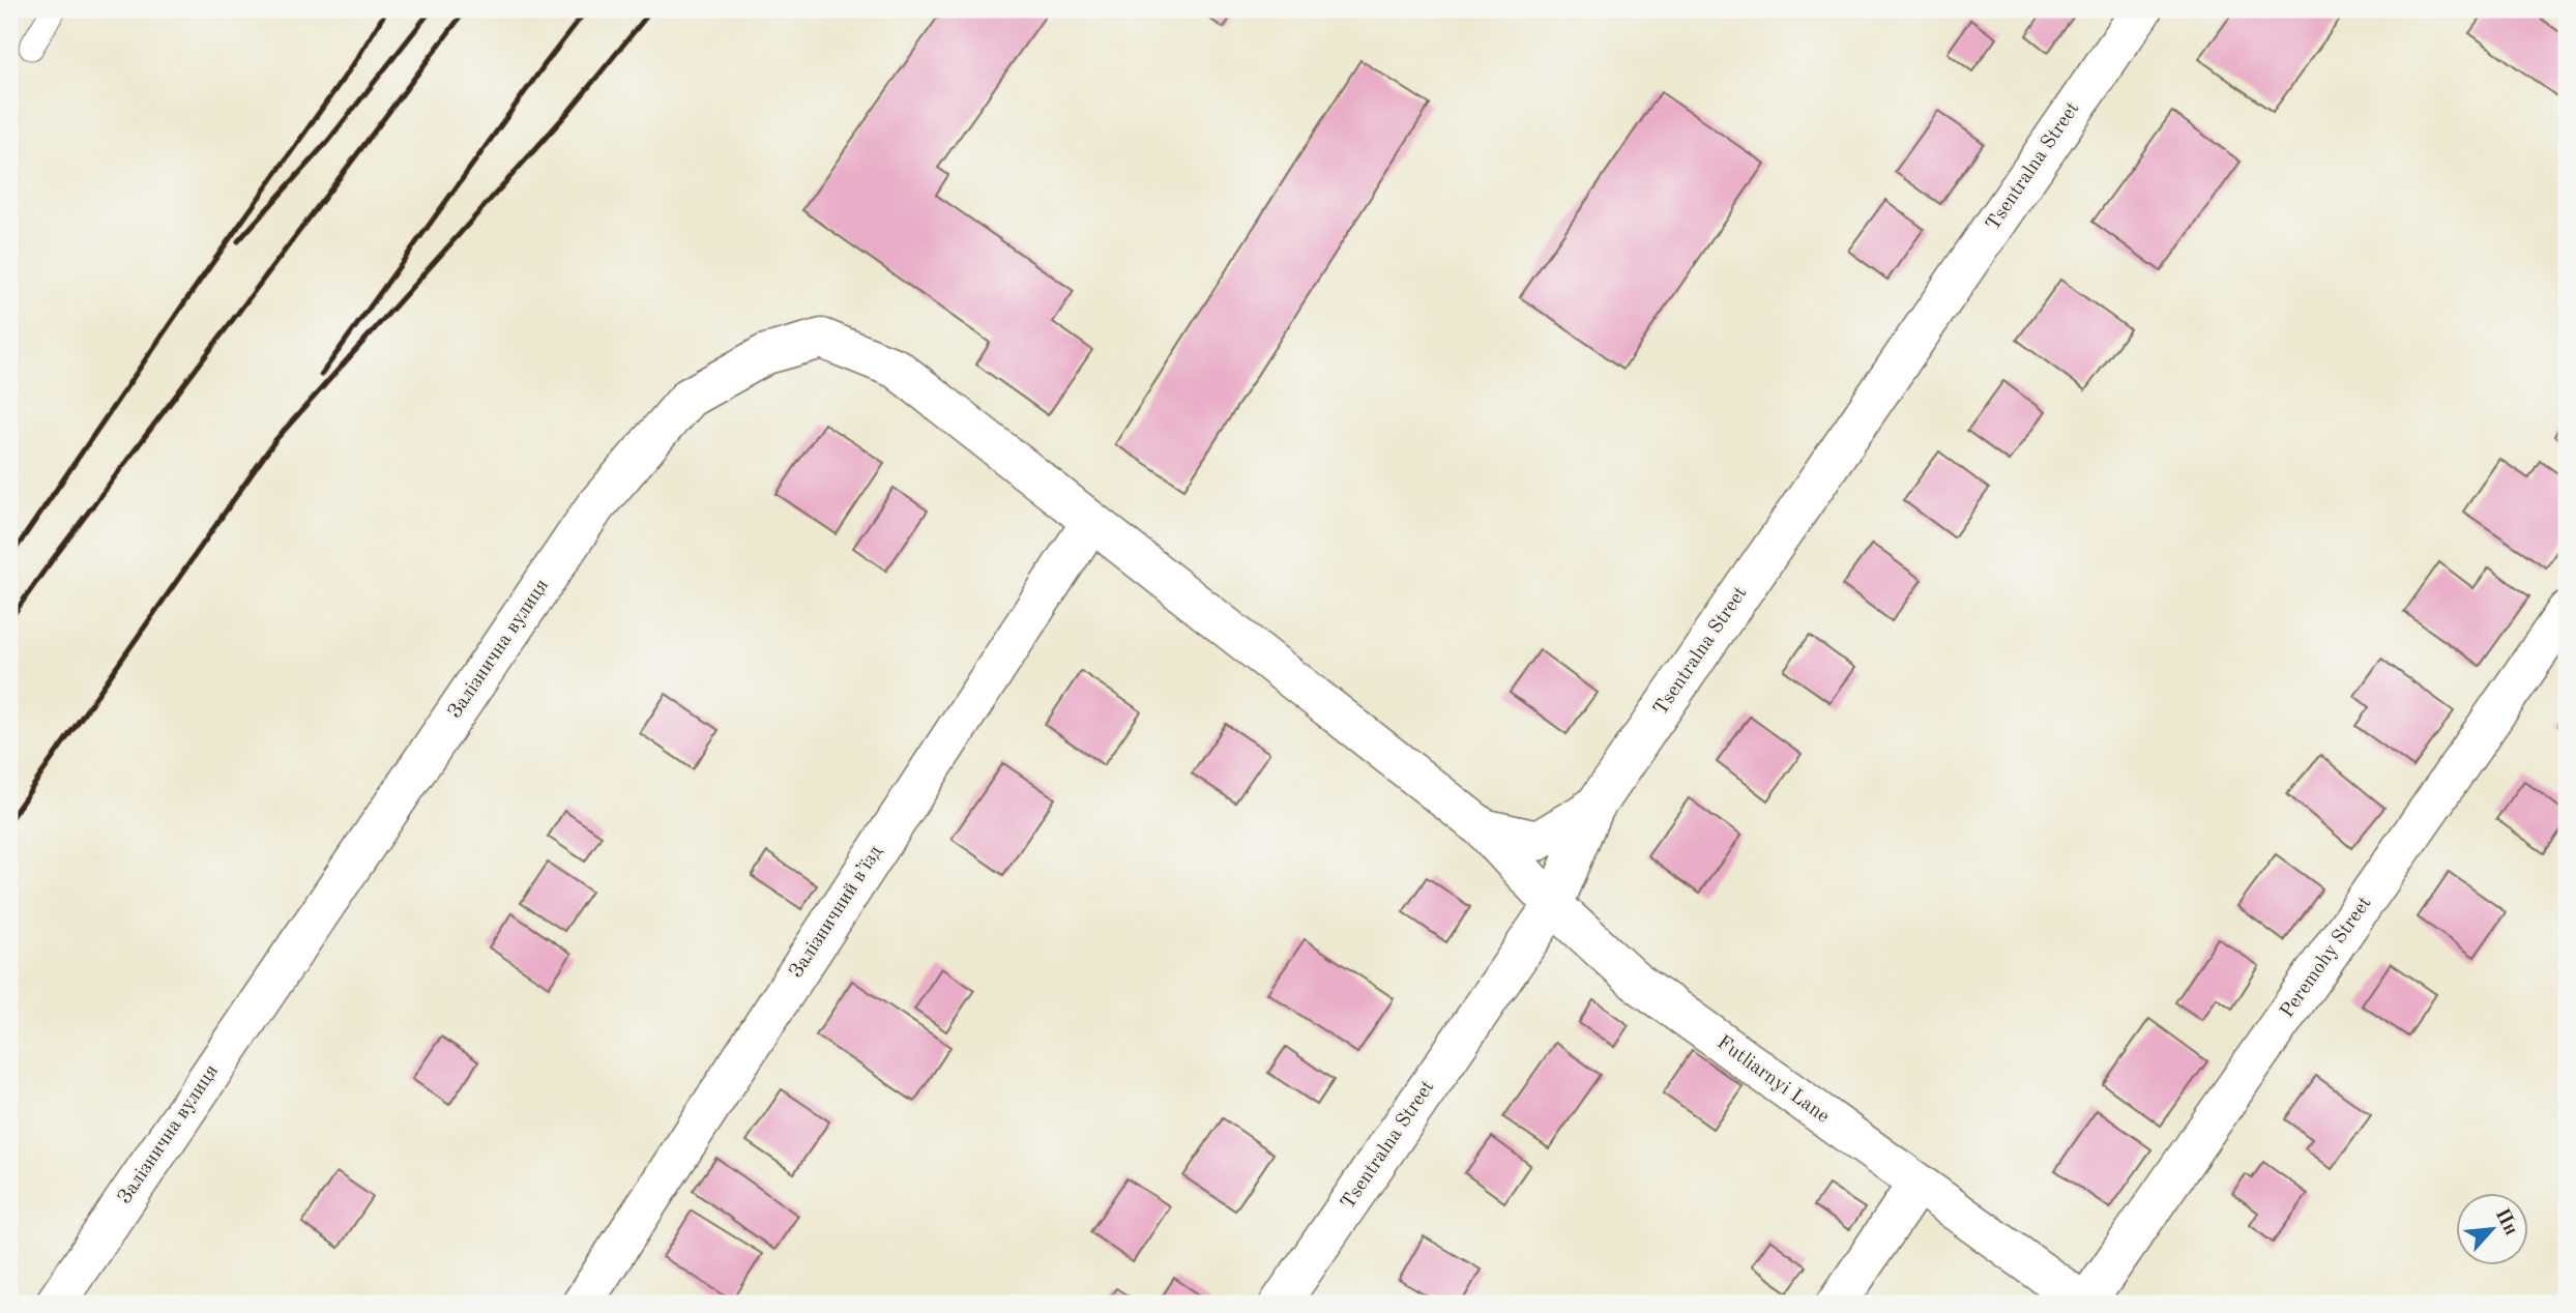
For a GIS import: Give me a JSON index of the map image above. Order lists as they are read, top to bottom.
{
  "streets": {
    "street": [
      "Tsentralna Street",
      "Залізнична вулиця",
      "Залізничний в’їзд",
      "Peremohy Street",
      "Futliarnyi Lane"
    ]
  },
  "crossings": [
    ["Tsentralna Street", "Futliarnyi Lane"],
    ["Залізнична вулиця", "Залізничний в’їзд"],
    ["Залізнична вулиця", "Futliarnyi Lane"],
    ["Peremohy Street", "Futliarnyi Lane"]
  ],
  "north": "top right"
}
